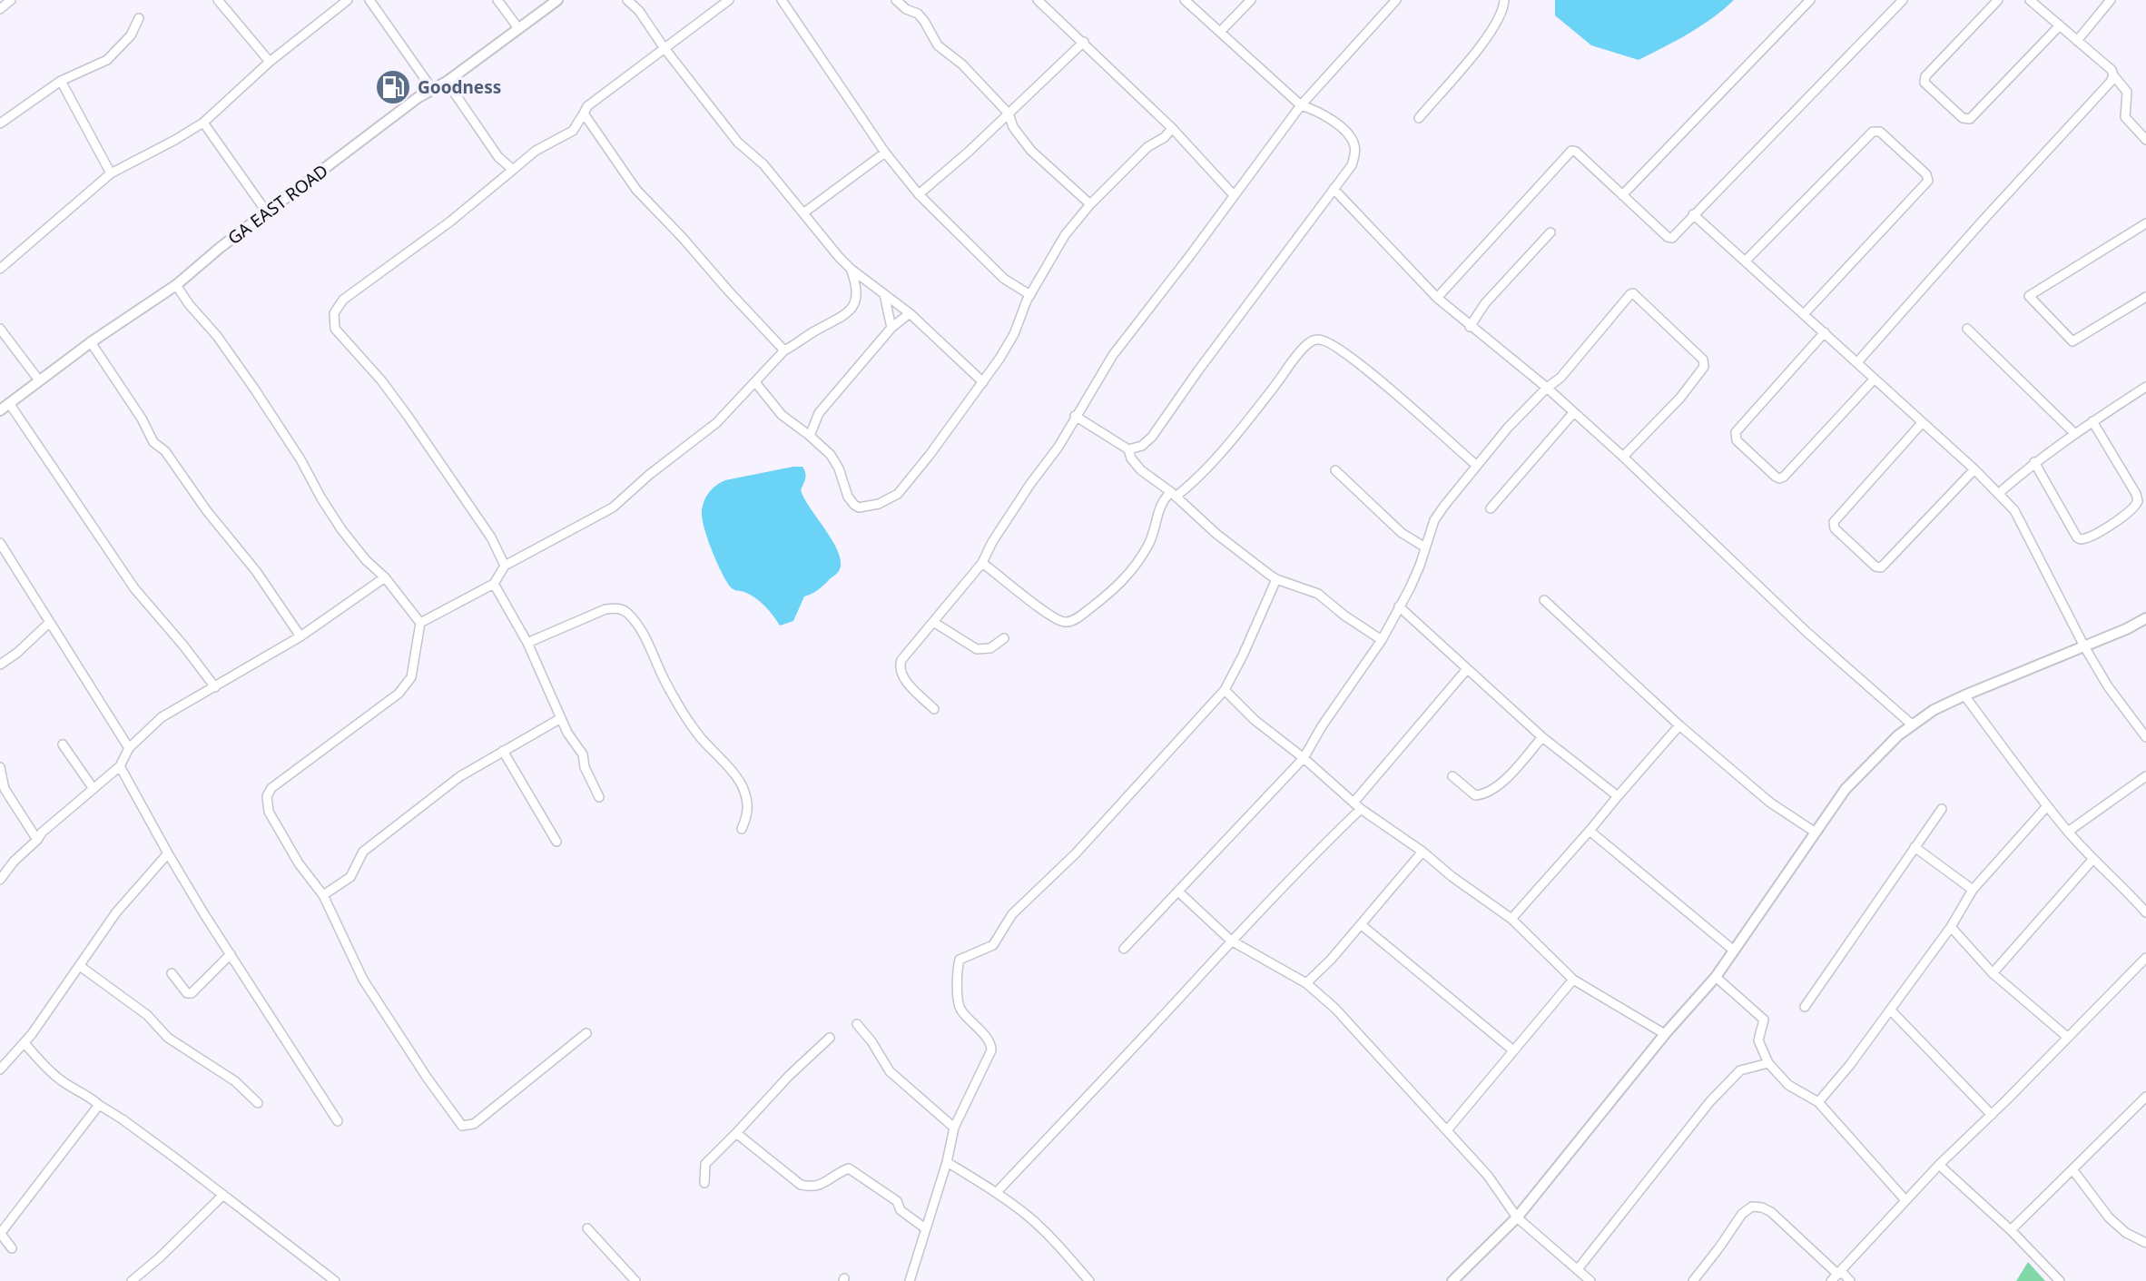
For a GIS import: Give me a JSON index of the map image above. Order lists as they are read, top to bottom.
{
  "streets": {
    "street": ["GA EAST ROAD"]
  },
  "places": {
    "fuel station": ["Goodness"]
  }
}
